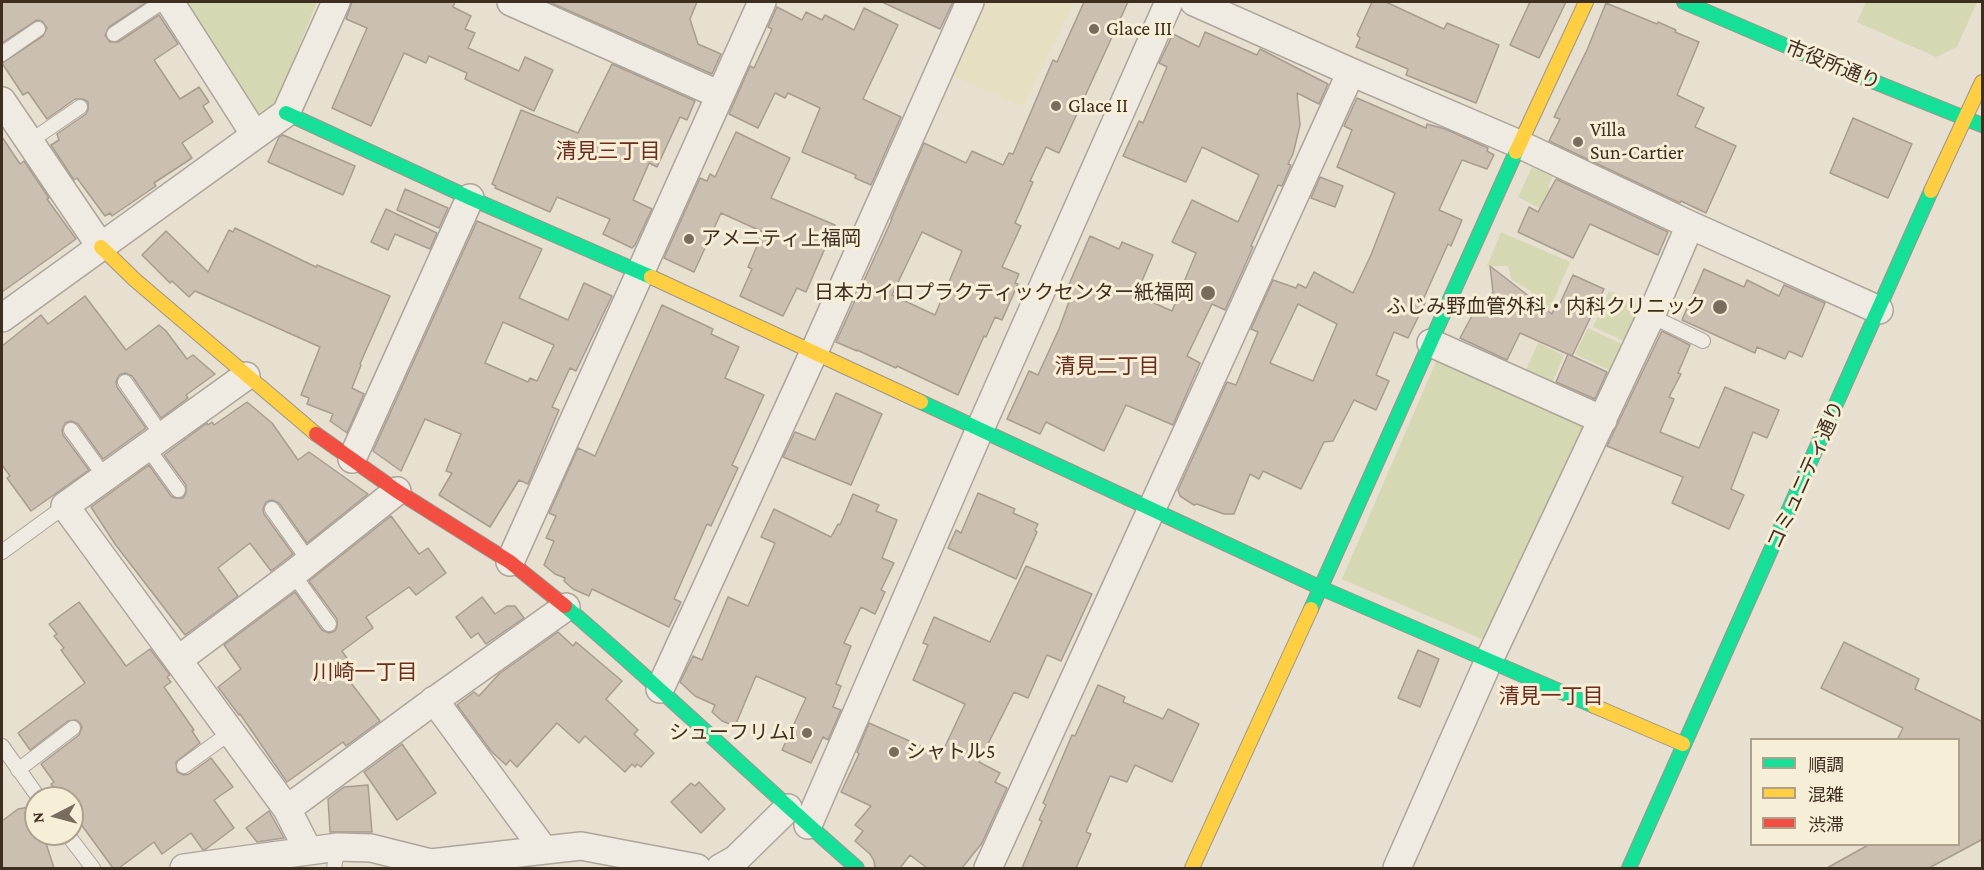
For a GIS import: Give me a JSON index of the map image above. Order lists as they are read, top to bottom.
{
  "streets": {
    "street": ["市役所通り", "コミュニティ通り"]
  },
  "crossings": [
    ["市役所通り", "コミュニティ通り"]
  ],
  "districts": [
    "清見三丁目",
    "清見二丁目",
    "川崎一丁目",
    "清見一丁目"
  ],
  "places": [
    "Glace III",
    "Glace II",
    "Villa Sun-Cartier",
    "アメニティ上福岡",
    "日本カイロプラクティックセンター紙福岡",
    "ふじみ野血管外科・内科クリニック",
    "シューフリムI",
    "シャトル5"
  ],
  "legend": ["順調", "混雑", "渋滞"],
  "north": "left"
}
